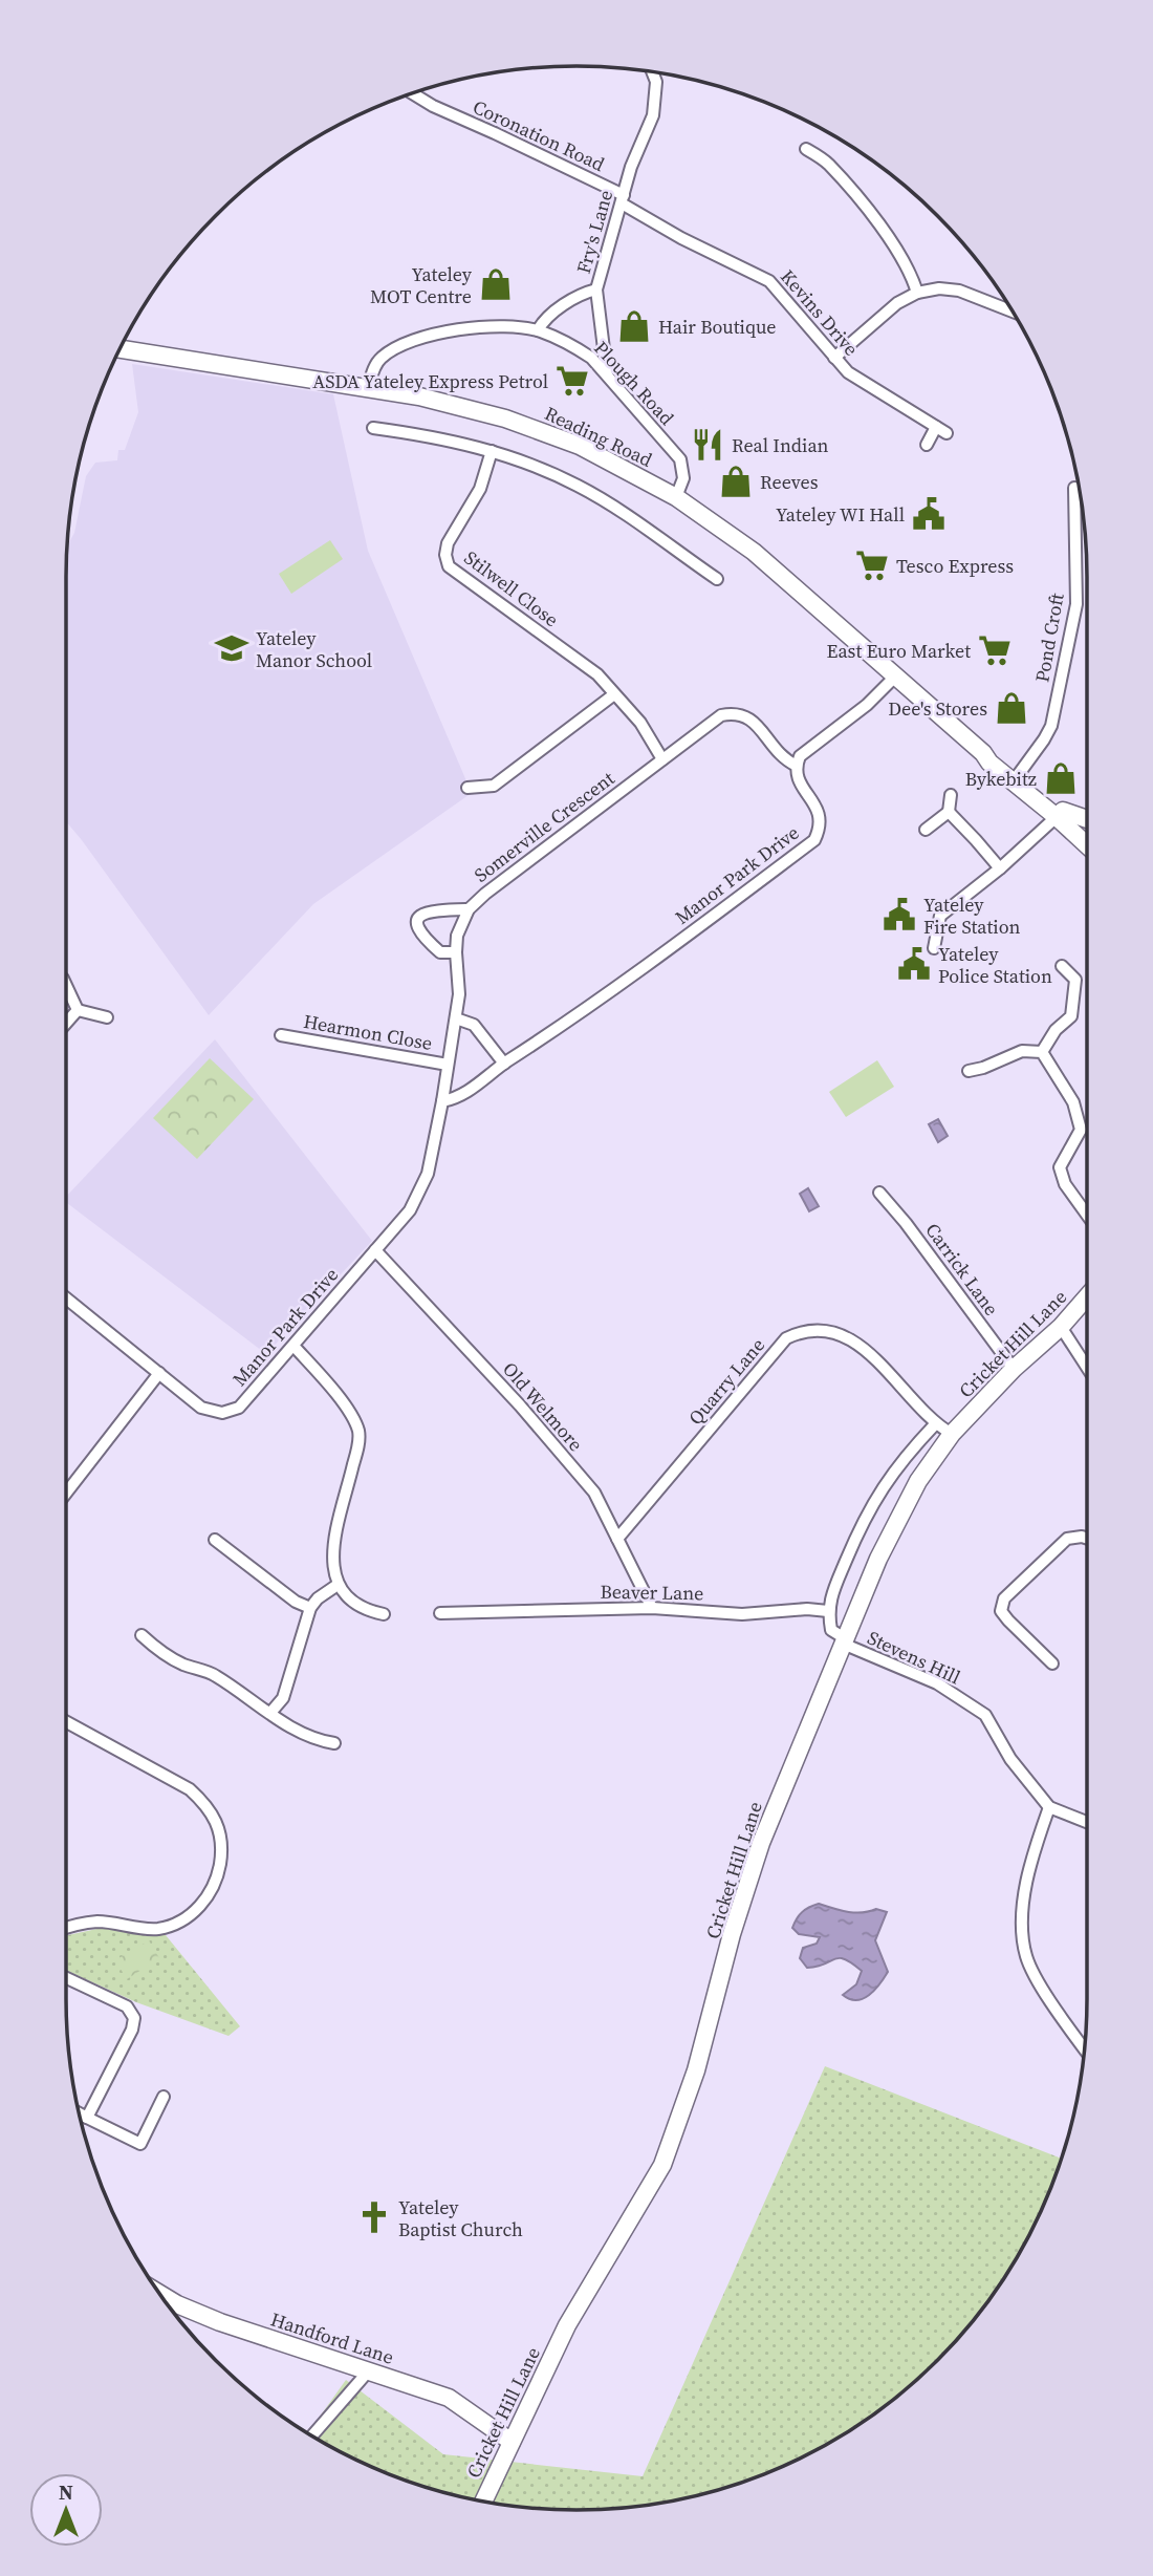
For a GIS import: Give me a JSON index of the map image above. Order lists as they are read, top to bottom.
{
  "streets": {
    "street": [
      "Coronation Road",
      "Fry's Lane",
      "Kevins Drive",
      "Plough Road",
      "Reading Road",
      "Stilwell Close",
      "Pond Croft",
      "Somerville Crescent",
      "Manor Park Drive",
      "Hearmon Close",
      "Carrick Lane",
      "Cricket Hill Lane",
      "Quarry Lane",
      "Old Welmore",
      "Beaver Lane",
      "Stevens Hill",
      "Handford Lane"
    ]
  },
  "crossings": [
    ["Coronation Road", "Fry's Lane"],
    ["Coronation Road", "Kevins Drive"],
    ["Fry's Lane", "Kevins Drive"],
    ["Fry's Lane", "Plough Road"],
    ["Plough Road", "Reading Road"],
    ["Reading Road", "Pond Croft"],
    ["Stilwell Close", "Somerville Crescent"],
    ["Somerville Crescent", "Manor Park Drive"],
    ["Somerville Crescent", "Hearmon Close"],
    ["Manor Park Drive", "Old Welmore"],
    ["Carrick Lane", "Cricket Hill Lane"],
    ["Cricket Hill Lane", "Quarry Lane"],
    ["Cricket Hill Lane", "Stevens Hill"],
    ["Cricket Hill Lane", "Handford Lane"],
    ["Quarry Lane", "Old Welmore"],
    ["Old Welmore", "Beaver Lane"]
  ],
  "places": {
    "shop": [
      "Yateley MOT Centre",
      "Hair Boutique",
      "Reeves",
      "Dee's Stores",
      "Bykebitz"
    ],
    "supermarket": ["ASDA Yateley Express Petrol", "Tesco Express", "East Euro Market"],
    "restaurant": ["Real Indian"],
    "public building": ["Yateley WI Hall", "Yateley Fire Station", "Yateley Police Station"],
    "school or university": ["Yateley Manor School"],
    "church": ["Yateley Baptist Church"]
  },
  "north": "top"
}
